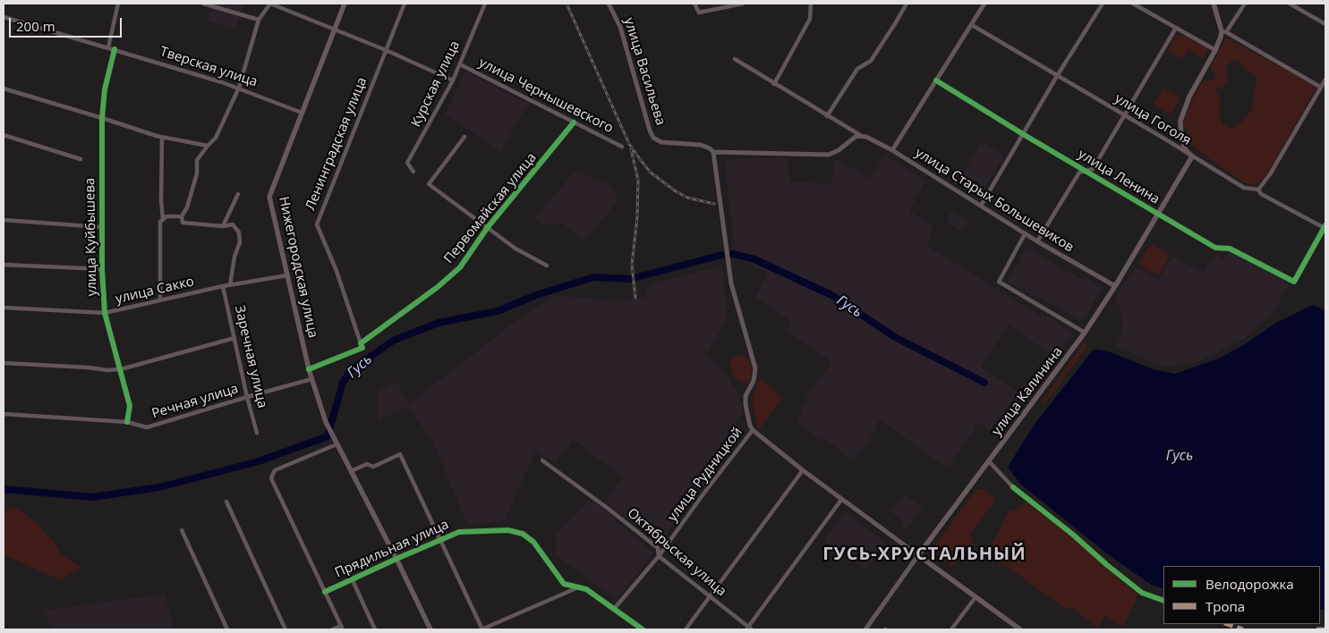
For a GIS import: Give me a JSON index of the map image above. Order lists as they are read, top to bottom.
{
  "streets": {
    "main road": ["Нижегородская улица", "улица Калинина"],
    "street": [
      "Тверская улица",
      "улица Васильева",
      "Курская улица",
      "улица Чернышевского",
      "улица Гоголя",
      "Ленинградская улица",
      "улица Ленина",
      "улица Старых Большевиков",
      "Первомайская улица",
      "улица Куйбышева",
      "улица Сакко",
      "Заречная улица",
      "Речная улица",
      "улица Рудницкой",
      "Прядильная улица",
      "Октябрьская улица"
    ]
  },
  "crossings": [
    ["Тверская улица", "улица Куйбышева"],
    ["Тверская улица", "Нижегородская улица"],
    ["улица Васильева", "улица Рудницкой"],
    ["Курская улица", "улица Чернышевского"],
    ["улица Чернышевского", "Первомайская улица"],
    ["улица Гоголя", "улица Ленина"],
    ["улица Гоголя", "улица Калинина"],
    ["Ленинградская улица", "Первомайская улица"],
    ["улица Ленина", "улица Калинина"],
    ["улица Старых Большевиков", "улица Калинина"],
    ["Первомайская улица", "Нижегородская улица"],
    ["улица Куйбышева", "улица Сакко"],
    ["улица Куйбышева", "Речная улица"],
    ["Нижегородская улица", "улица Сакко"],
    ["Нижегородская улица", "Речная улица"],
    ["Нижегородская улица", "Прядильная улица"],
    ["улица Сакко", "Заречная улица"],
    ["Заречная улица", "Речная улица"],
    ["улица Рудницкой", "Прядильная улица"],
    ["улица Рудницкой", "Октябрьская улица"]
  ],
  "districts": ["ГУСЬ-ХРУСТАЛЬНЫЙ"],
  "water": ["Гусь"],
  "legend": ["Велодорожка", "Тропа"],
  "scale_bar": "200 m"
}
